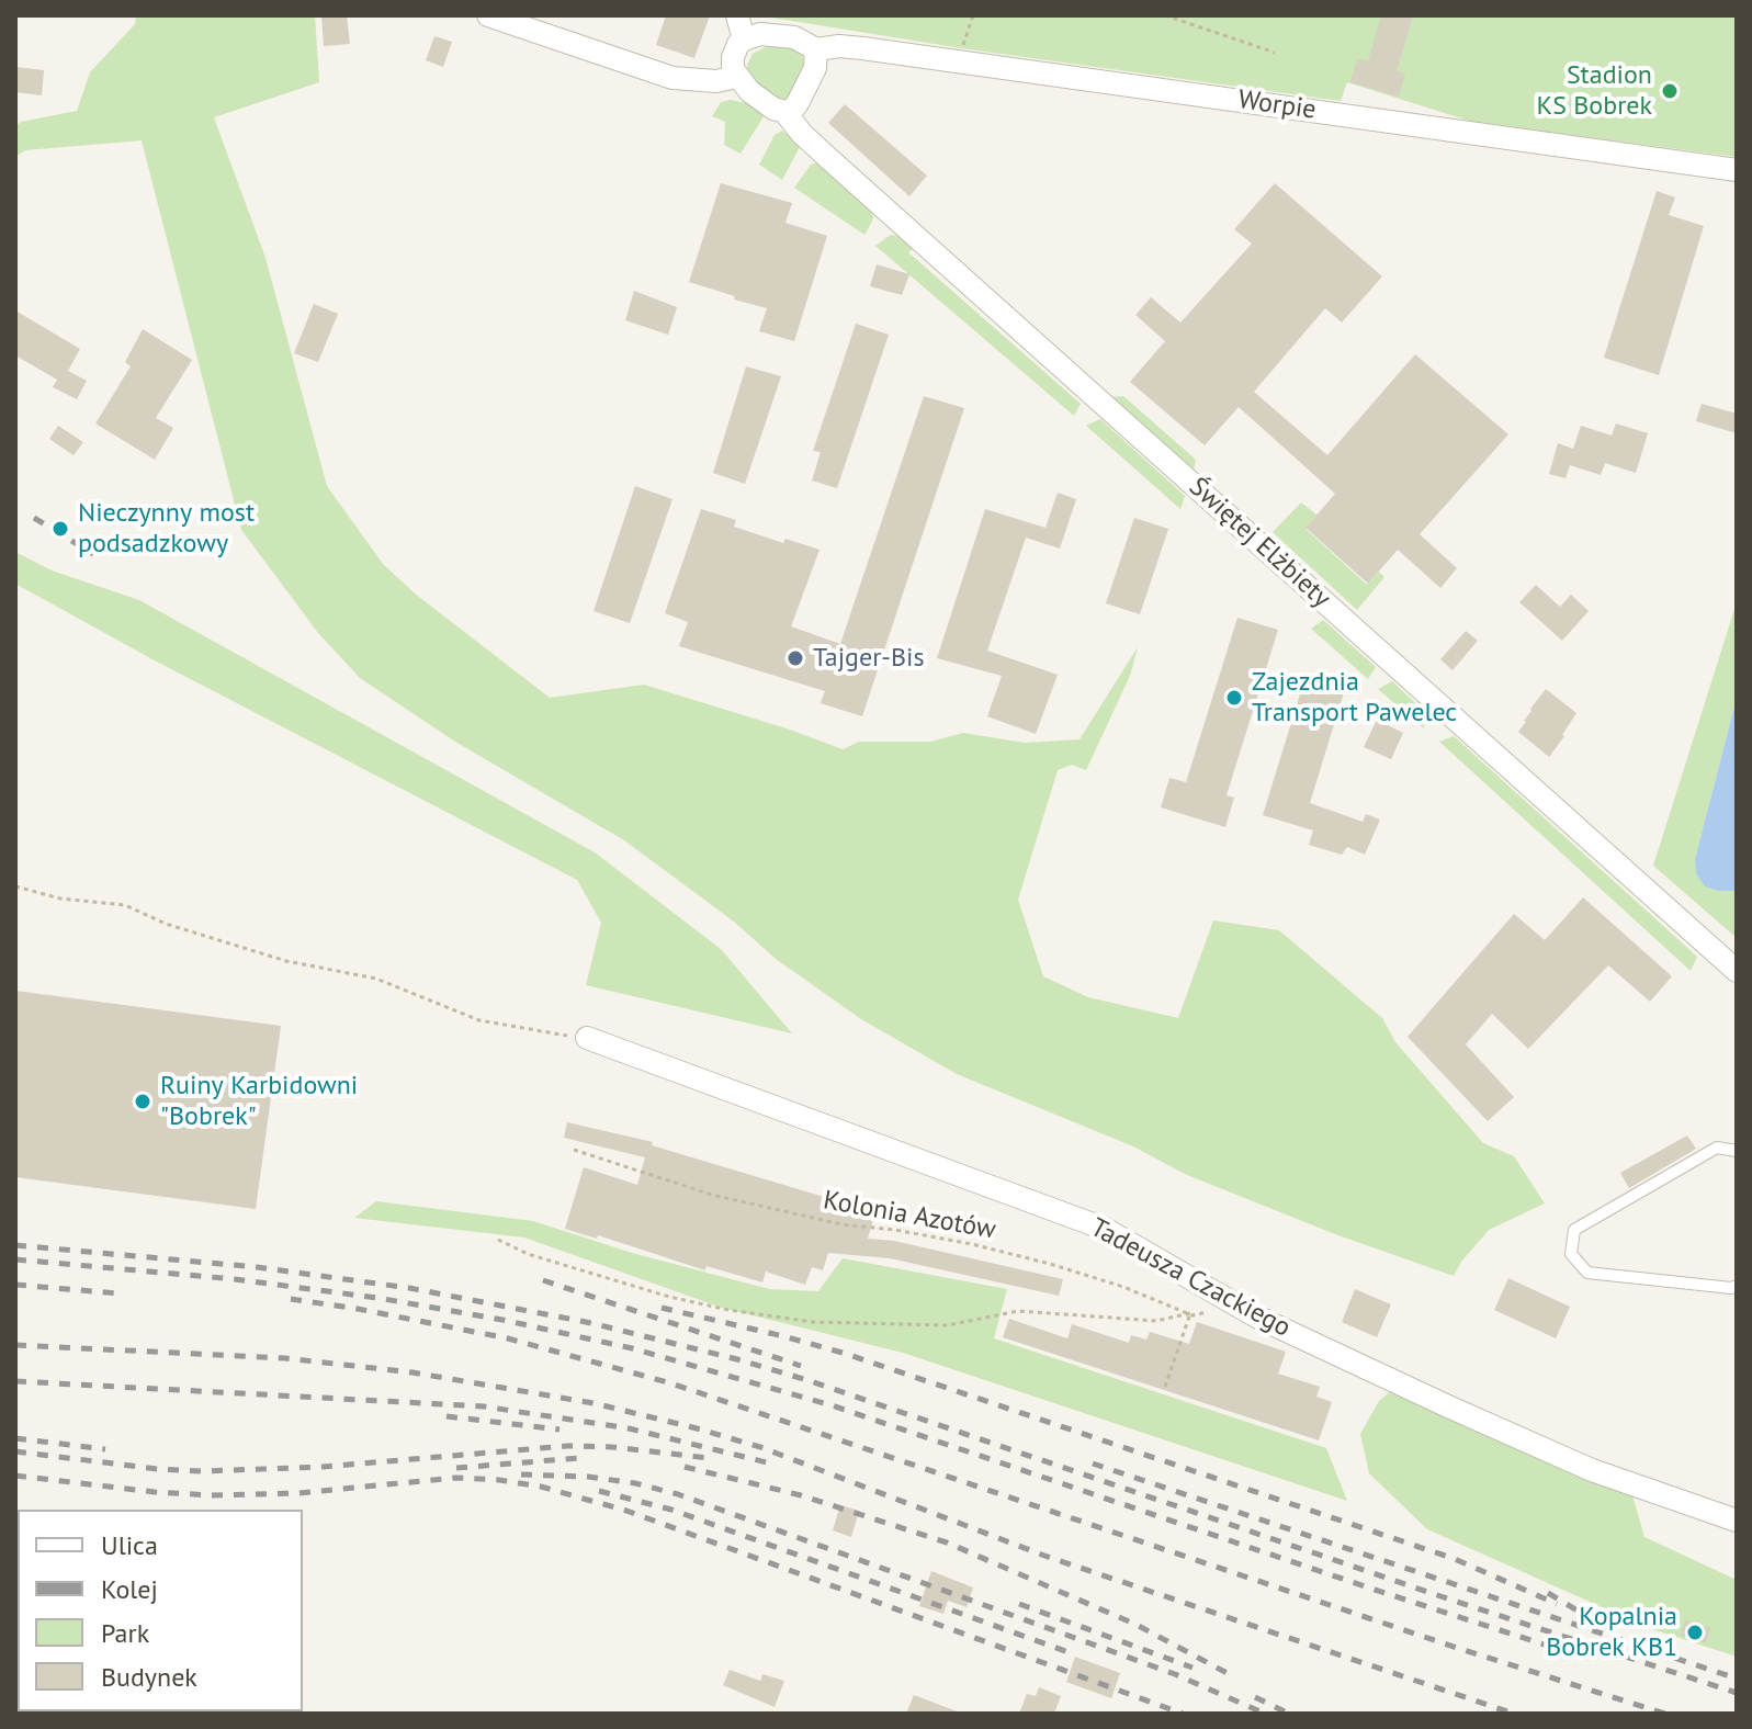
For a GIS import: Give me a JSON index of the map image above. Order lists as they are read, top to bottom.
{
  "streets": {
    "street": ["Worpie", "Świętej Elżbiety", "Tadeusza Czackiego"],
    "path": ["Kolonia Azotów"]
  },
  "crossings": [
    ["Worpie", "Świętej Elżbiety"]
  ],
  "places": [
    "Stadion KS Bobrek",
    "Nieczynny most podsadzkowy",
    "Tajger-Bis",
    "Zajezdnia Transport Pawelec",
    "Ruiny Karbidowni \"Bobrek\"",
    "Kopalnia Bobrek KB1"
  ],
  "legend": [
    "Ulica",
    "Kolej",
    "Park",
    "Budynek"
  ]
}
